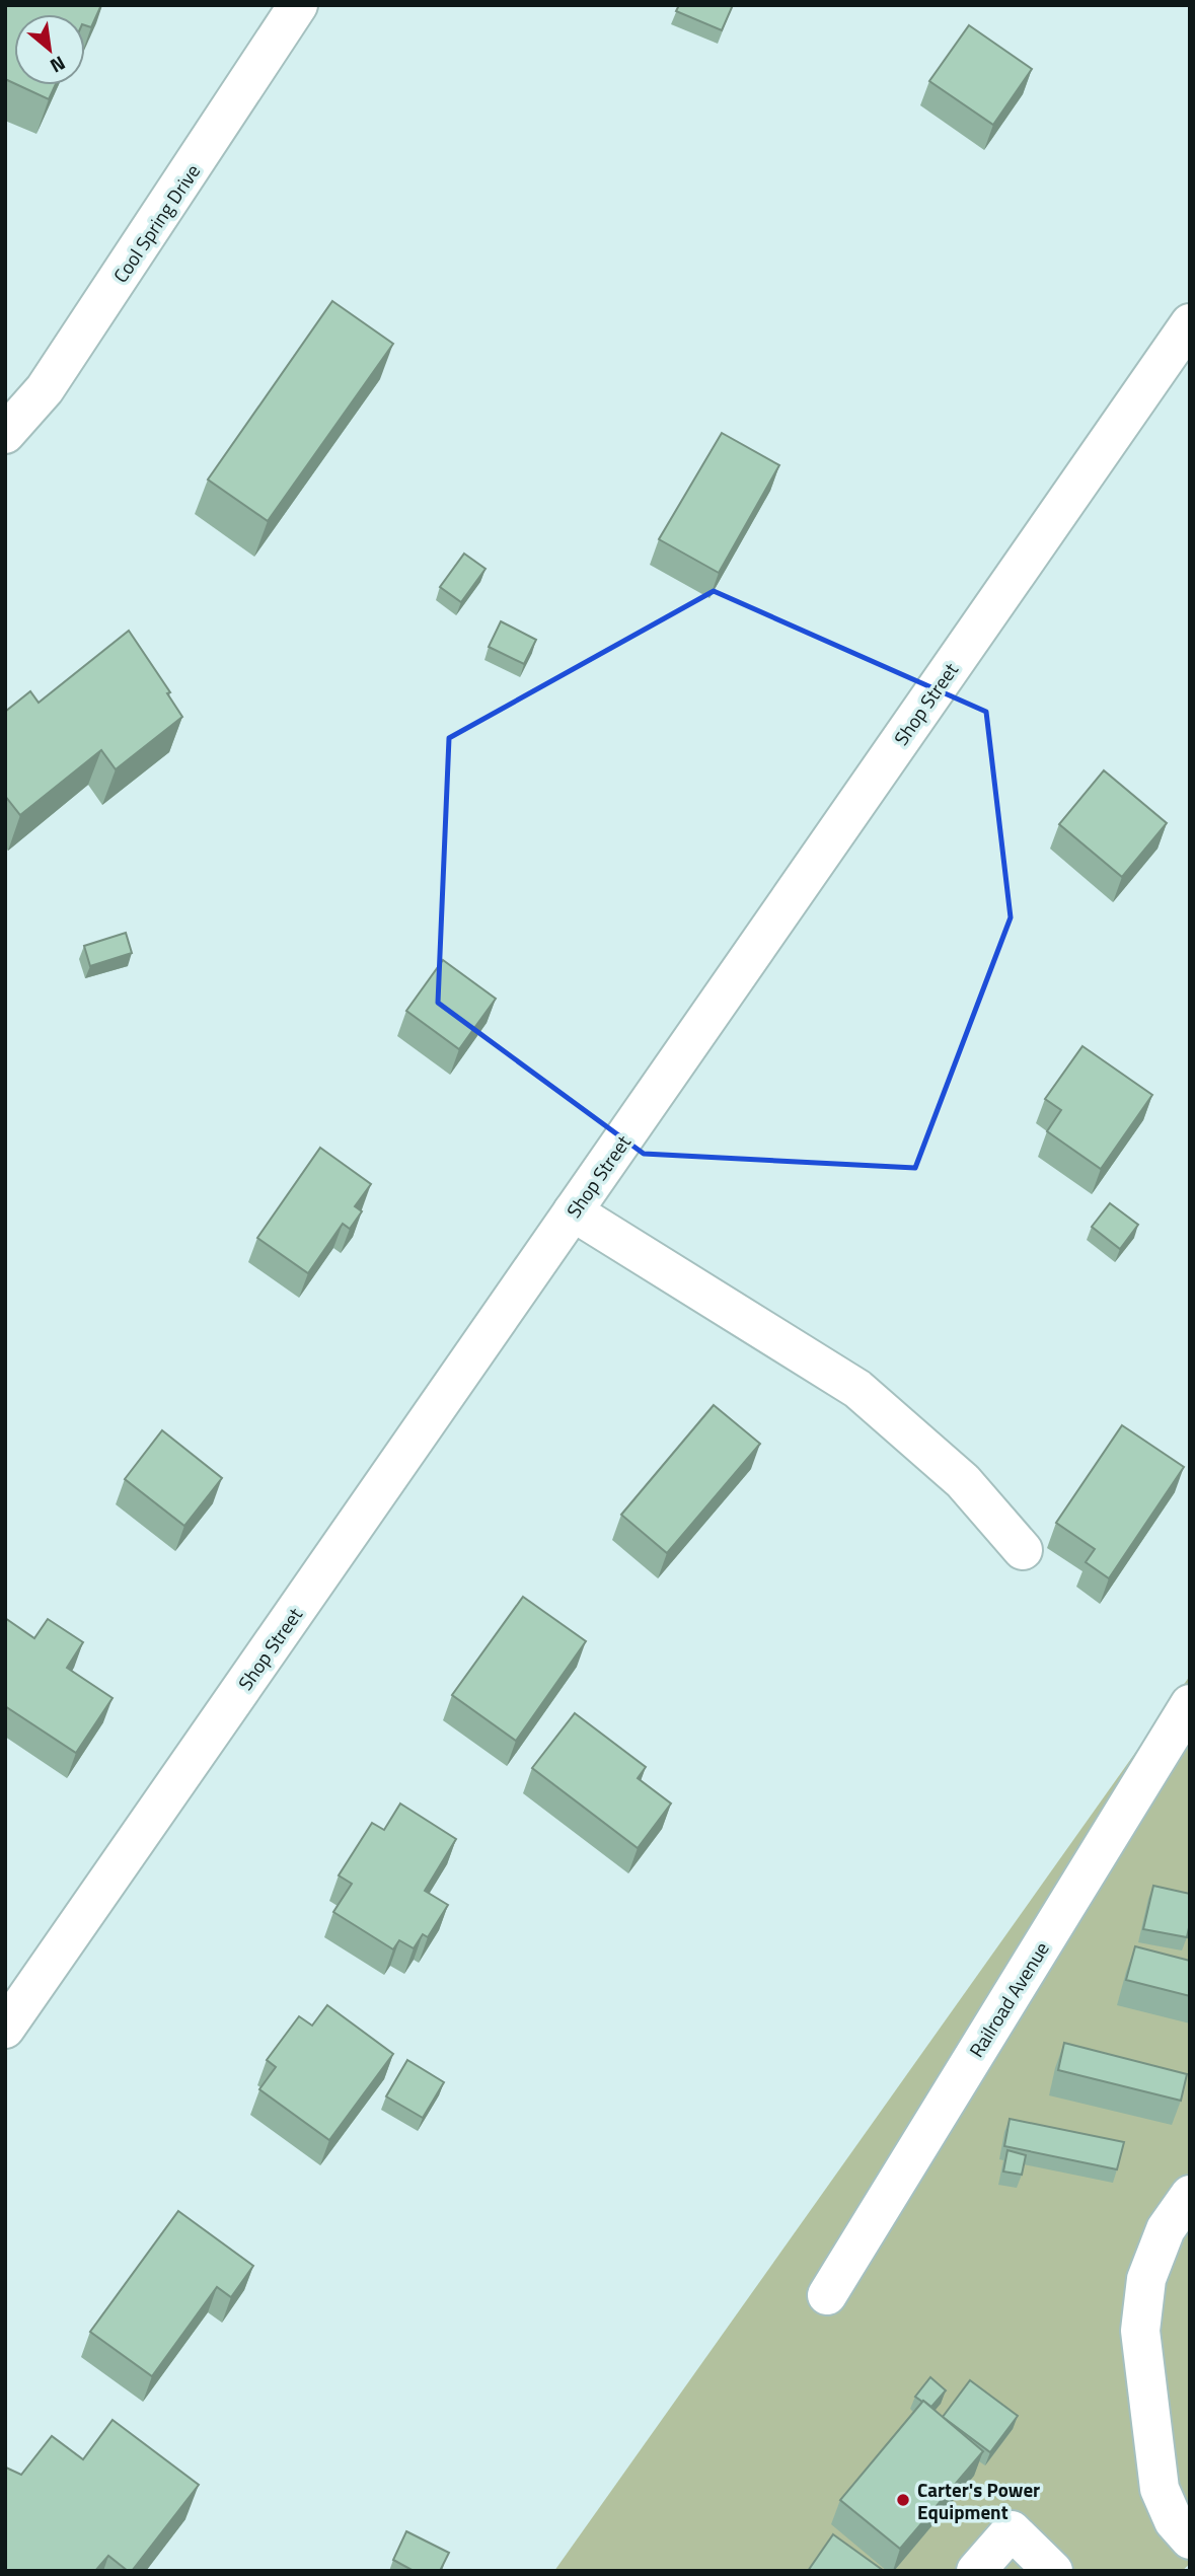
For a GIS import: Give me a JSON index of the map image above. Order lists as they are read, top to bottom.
{
  "streets": {
    "street": ["Cool Spring Drive", "Shop Street", "Railroad Avenue"]
  },
  "places": ["Carter's Power Equipment"],
  "north": "bottom right"
}
